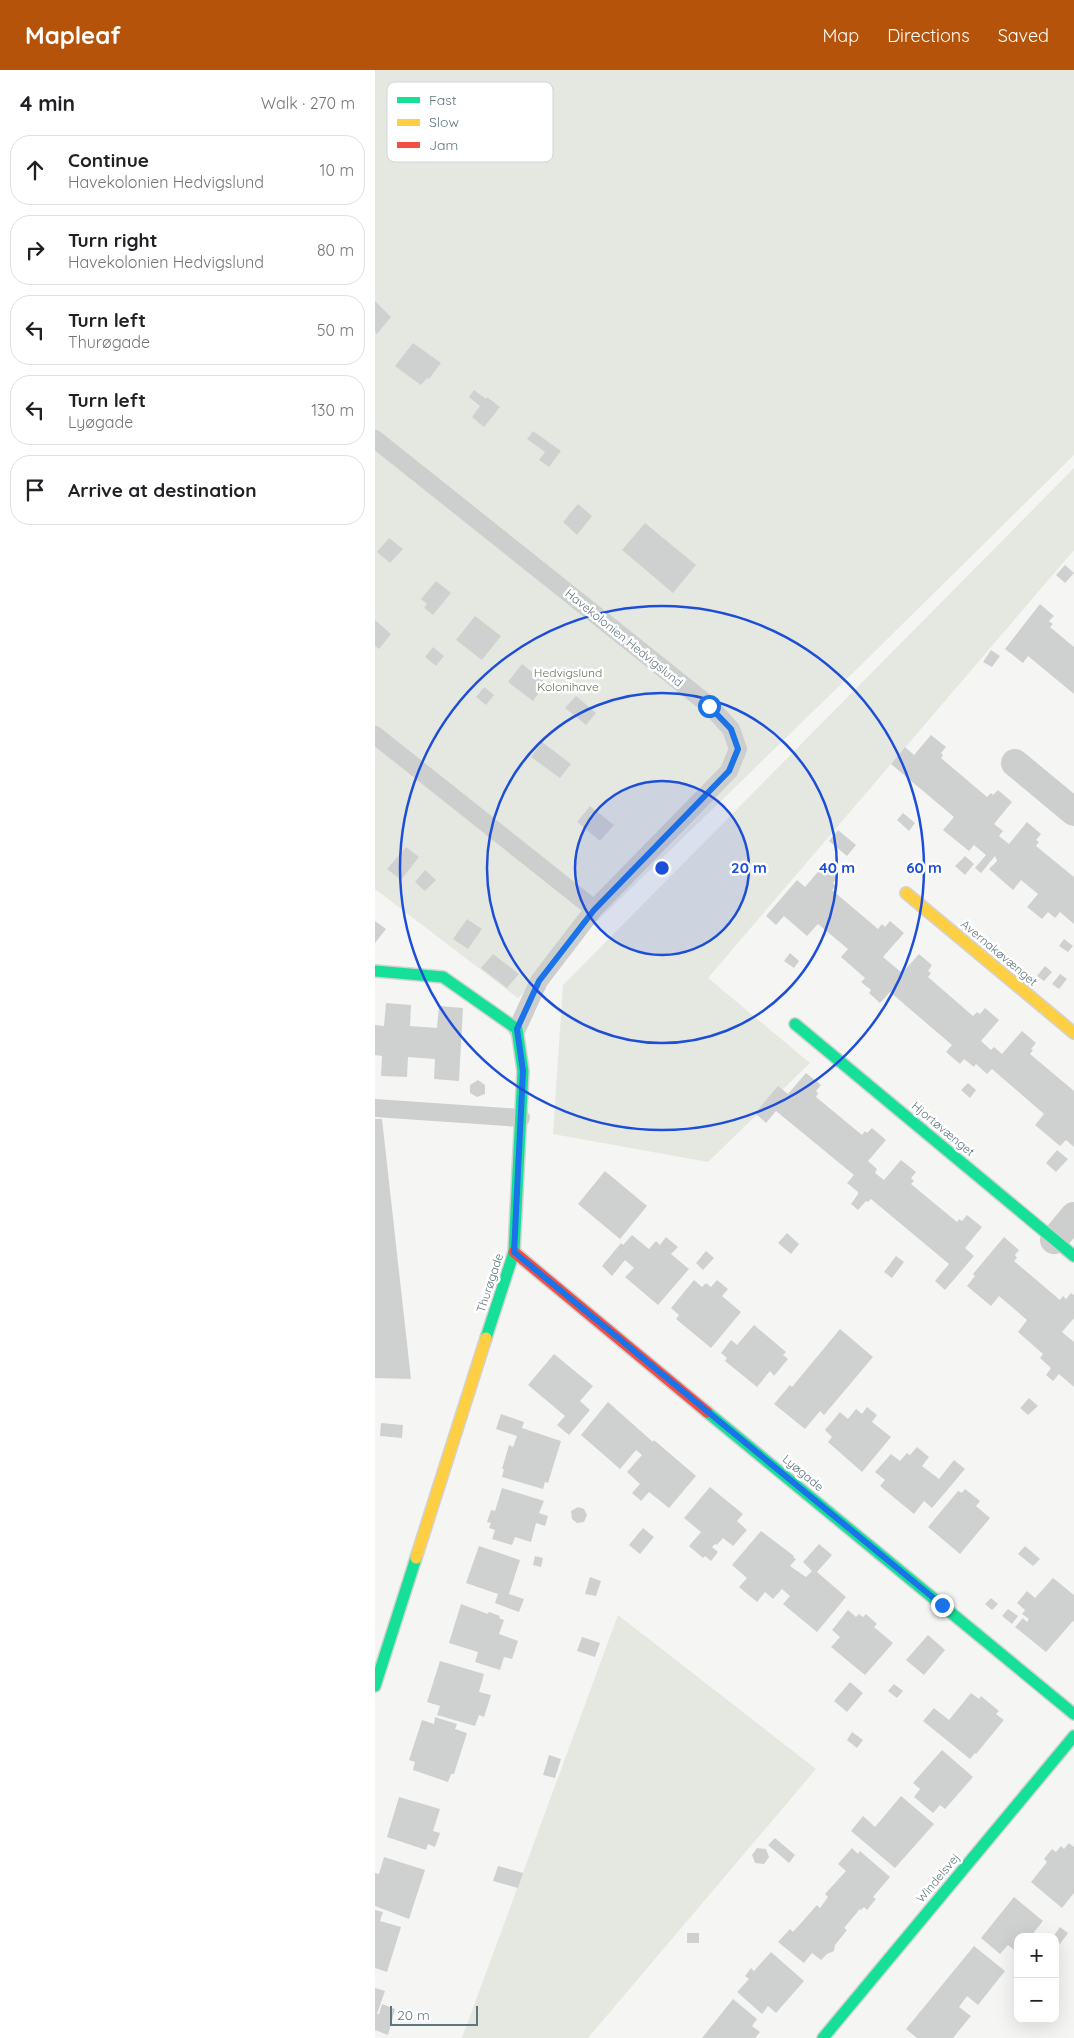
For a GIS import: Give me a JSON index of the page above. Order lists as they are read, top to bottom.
{
  "streets": {
    "street": [
      "Avernakøvænget",
      "Hjortøvænget",
      "Thurøgade",
      "Lyøgade",
      "Windelsvej"
    ],
    "lane": ["Havekolonien Hedvigslund"]
  },
  "crossings": [
    ["Havekolonien Hedvigslund", "Thurøgade"],
    ["Thurøgade", "Lyøgade"]
  ],
  "parks": ["Hedvigslund Kolonihave"],
  "legend": ["Fast", "Slow", "Jam"],
  "scale_bar": "20 m",
  "page": {
    "header": "Mapleaf",
    "nav": ["Map", "Directions", "Saved"],
    "heading": ["4 min", "Walk · 270 m"],
    "list": [
      ["Continue", "Havekolonien Hedvigslund", "10 m"],
      ["Turn right", "Havekolonien Hedvigslund", "80 m"],
      ["Turn left", "Thurøgade", "50 m"],
      ["Turn left", "Lyøgade", "130 m"],
      "Arrive at destination"
    ],
    "map_buttons": ["+", "−"],
    "scale": "20 m"
  },
  "rings": ["20 m", "40 m", "60 m"]
}
